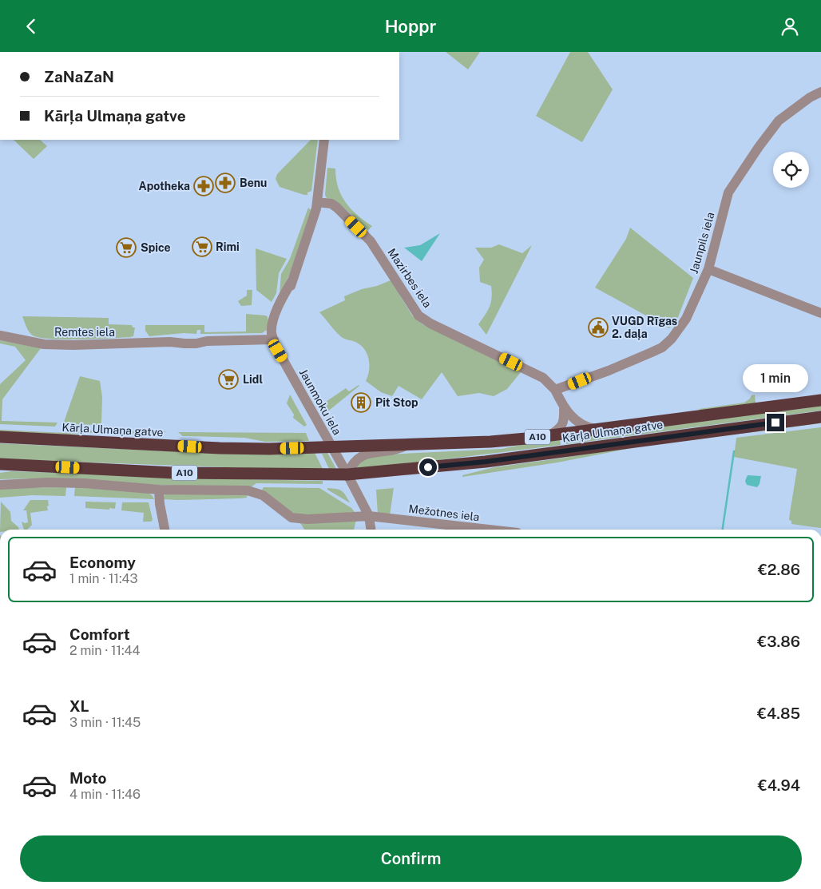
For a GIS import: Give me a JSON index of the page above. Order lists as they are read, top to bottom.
{
  "streets": {
    "highway": ["Kārļa Ulmaņa gatve", "A10"],
    "street": [
      "Jaunpils iela",
      "Mazirbes iela",
      "Remtes iela",
      "Jaunmoku iela",
      "Mežotnes iela"
    ]
  },
  "crossings": [
    ["Jaunpils iela", "Mazirbes iela"],
    ["Mazirbes iela", "Jaunmoku iela"],
    ["Remtes iela", "Jaunmoku iela"],
    ["Jaunmoku iela", "Kārļa Ulmaņa gatve"],
    ["Jaunmoku iela", "Mežotnes iela"]
  ],
  "places": {
    "pharmacy": ["Benu", "Apotheka"],
    "supermarket": ["Rimi", "Spice", "Lidl"],
    "public building": ["VUGD Rīgas 2. daļa"],
    "building": ["Pit Stop"]
  },
  "page": {
    "header": "Hoppr",
    "banner": ["ZaNaZaN", "Kārļa Ulmaņa gatve"],
    "bubble": "1 min",
    "list": [
      {
        "name": "Economy",
        "note": "1 min · 11:43",
        "value": "€2.86"
      },
      {
        "name": "Comfort",
        "note": "2 min · 11:44",
        "value": "€3.86"
      },
      {
        "name": "XL",
        "note": "3 min · 11:45",
        "value": "€4.85"
      },
      {
        "name": "Moto",
        "note": "4 min · 11:46",
        "value": "€4.94"
      }
    ],
    "buttons": "Confirm"
  }
}
